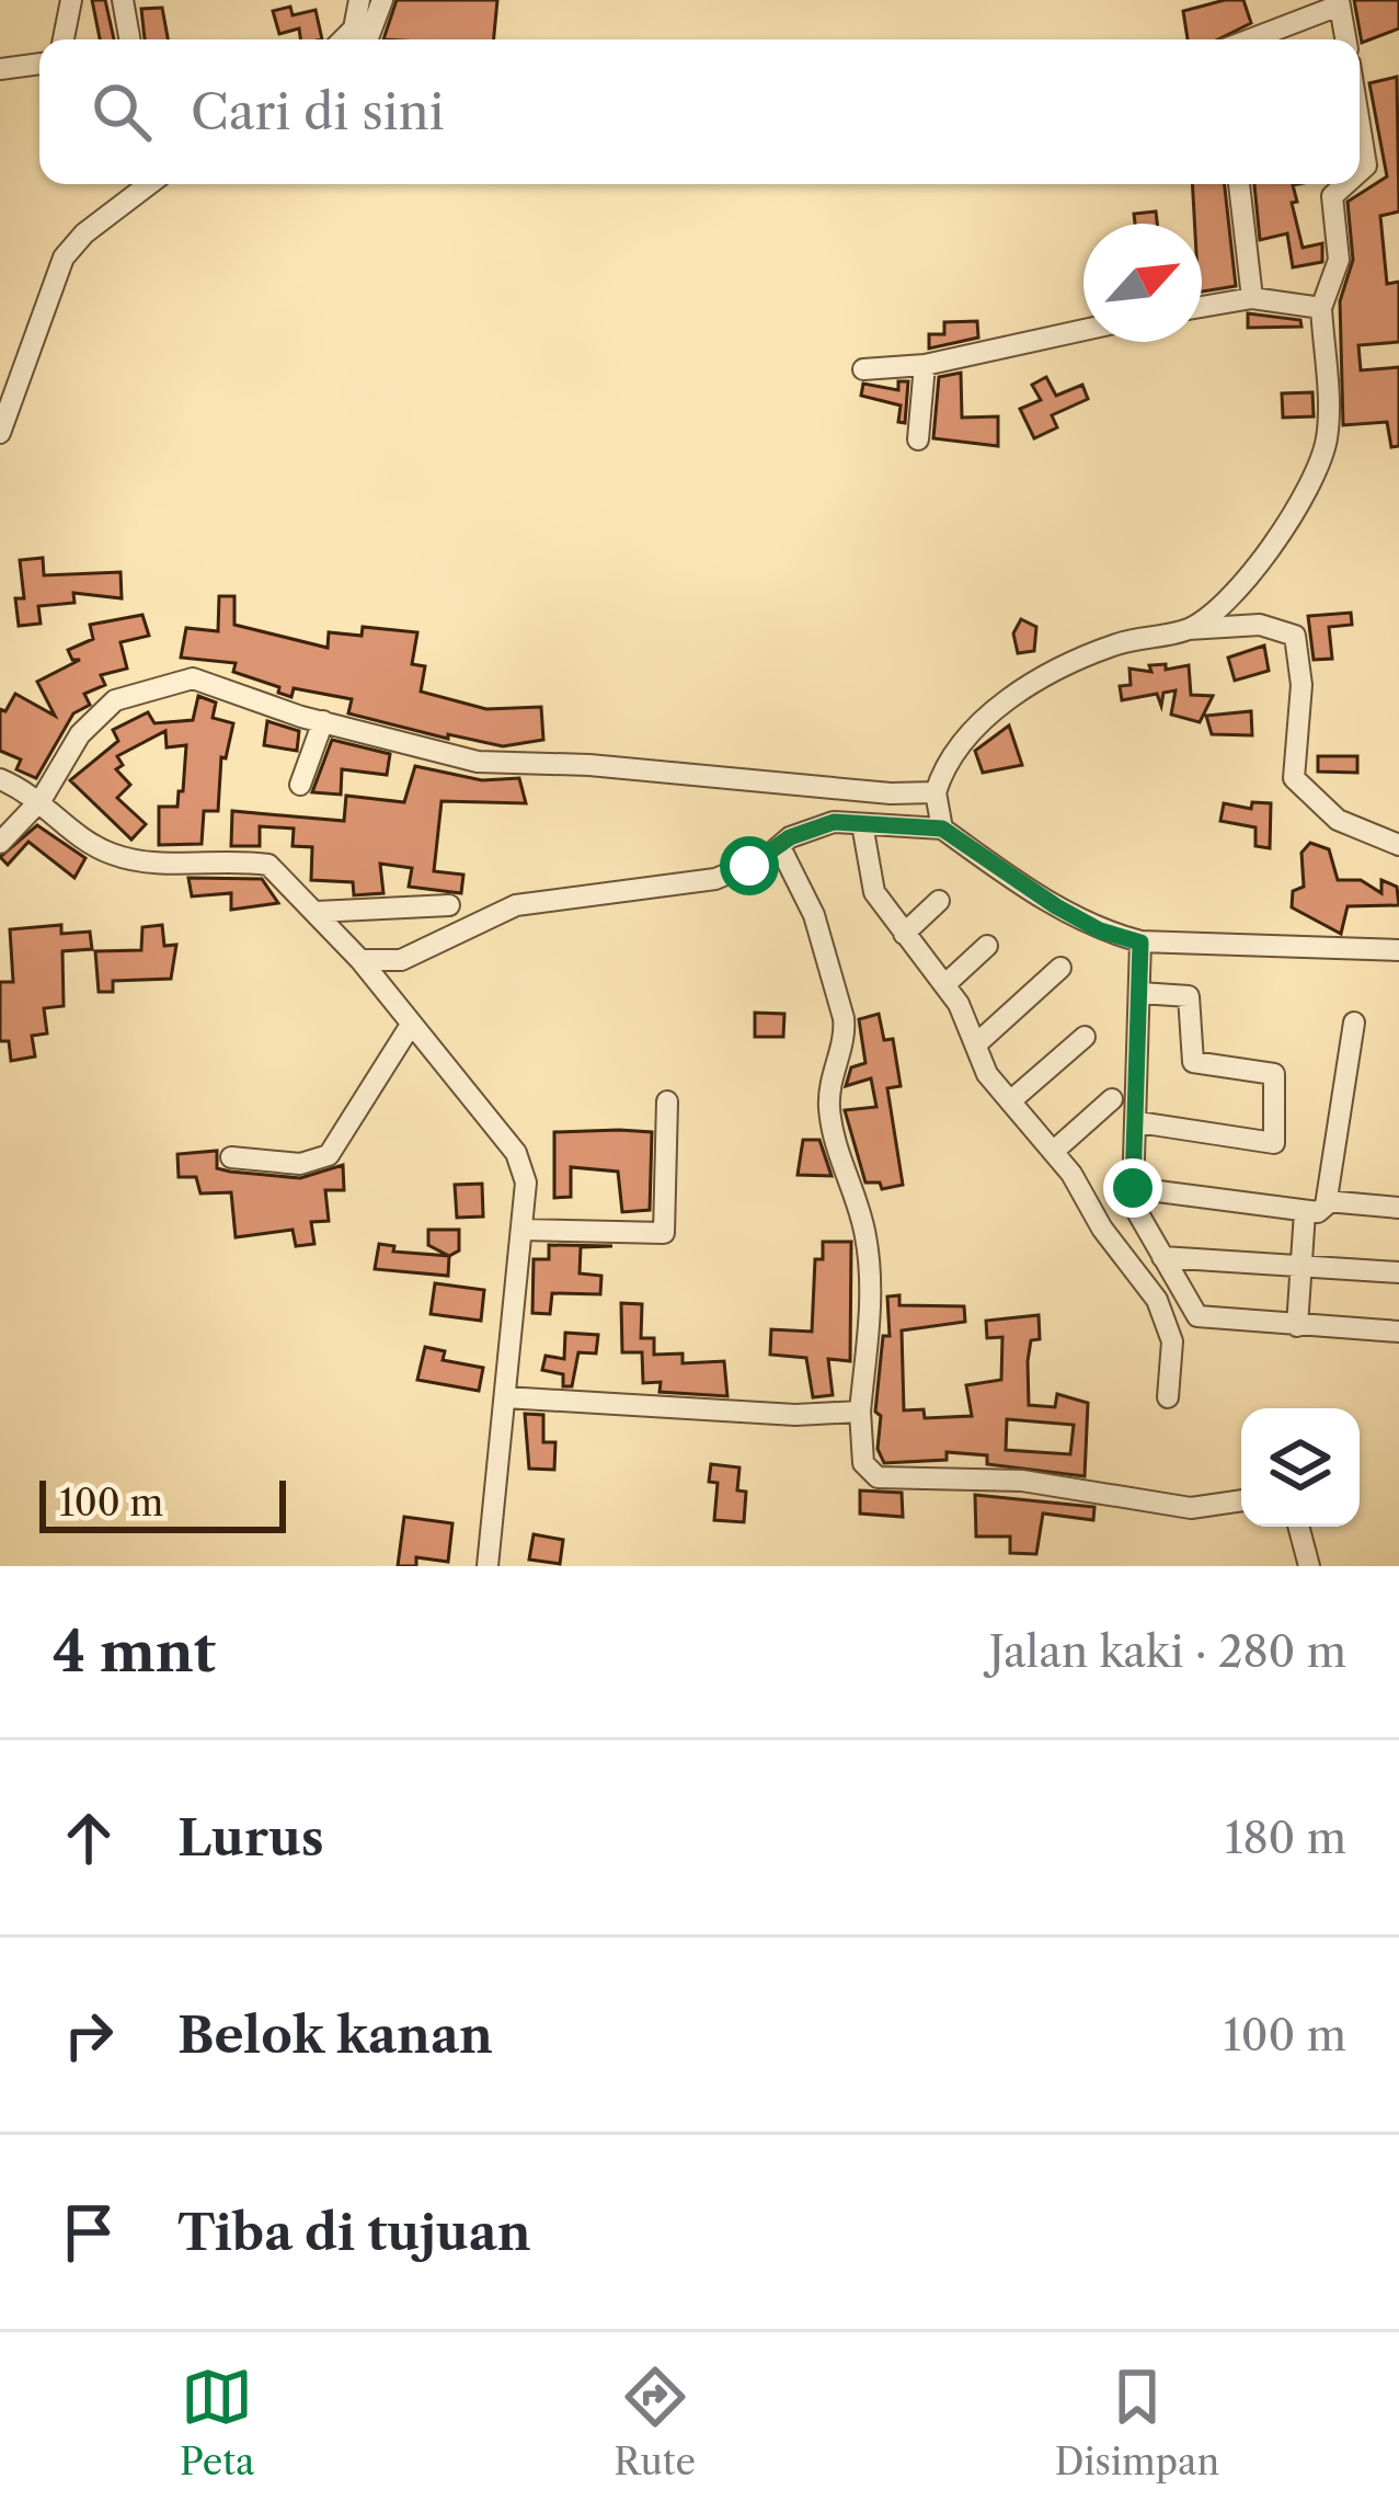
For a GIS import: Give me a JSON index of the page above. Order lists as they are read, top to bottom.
{
  "scale_bar": "100 m",
  "north": "top right",
  "page": {
    "search": "Cari di sini",
    "scale": "100 m",
    "heading": ["4 mnt", "Jalan kaki · 280 m"],
    "list": [
      ["Lurus", "180 m"],
      ["Belok kanan", "100 m"],
      "Tiba di tujuan"
    ],
    "nav": ["Peta", "Rute", "Disimpan"]
  }
}
